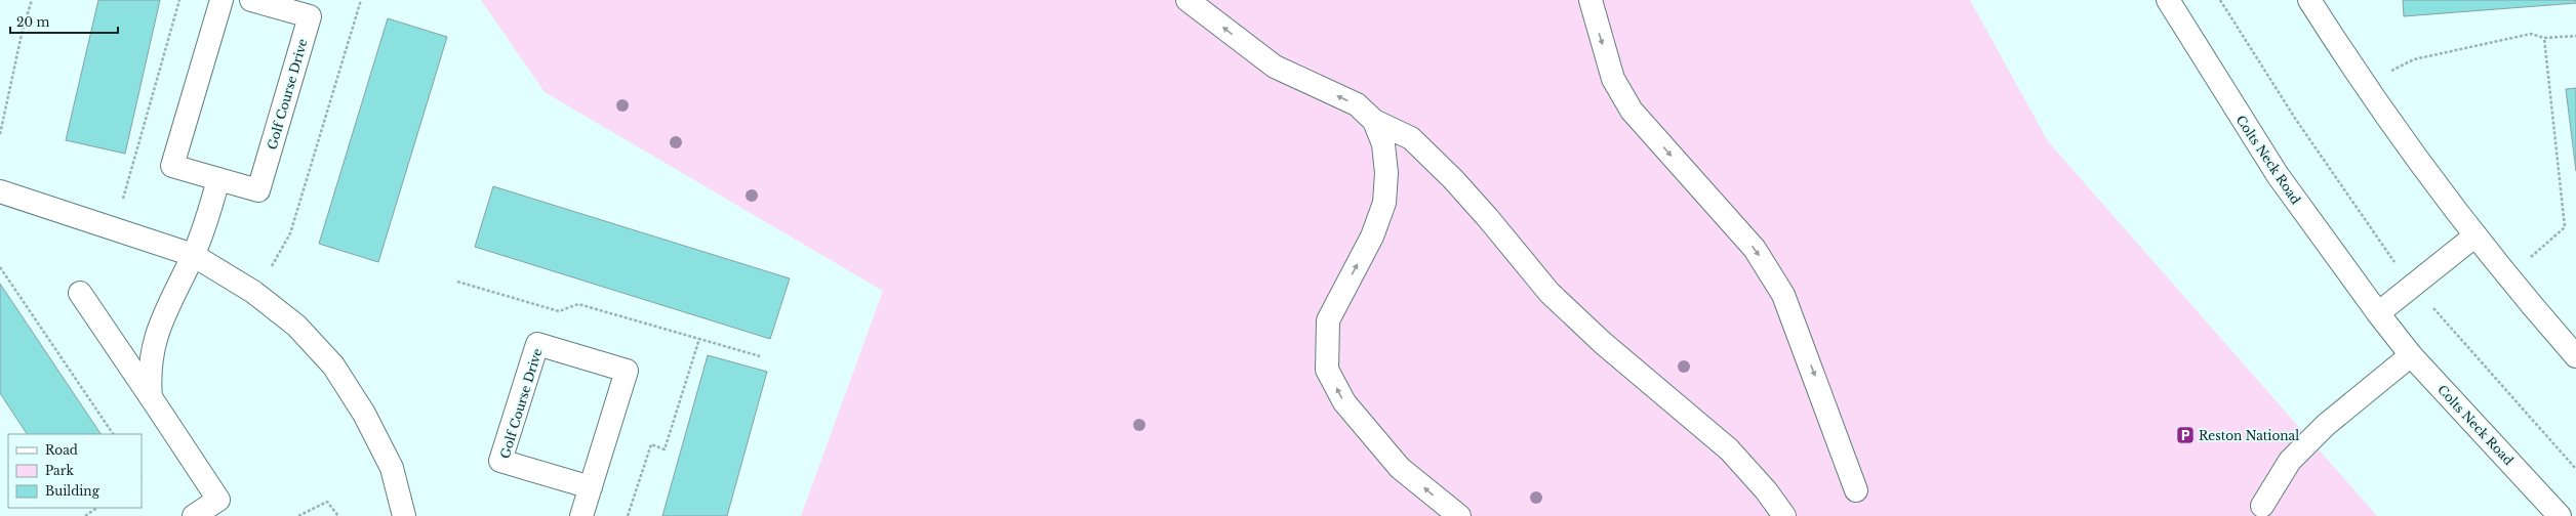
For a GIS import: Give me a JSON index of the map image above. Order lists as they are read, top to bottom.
{
  "streets": {
    "street": ["Golf Course Drive", "Colts Neck Road"]
  },
  "places": {
    "parking": ["Reston National"]
  },
  "legend": ["Road", "Park", "Building"],
  "scale_bar": "20 m"
}
